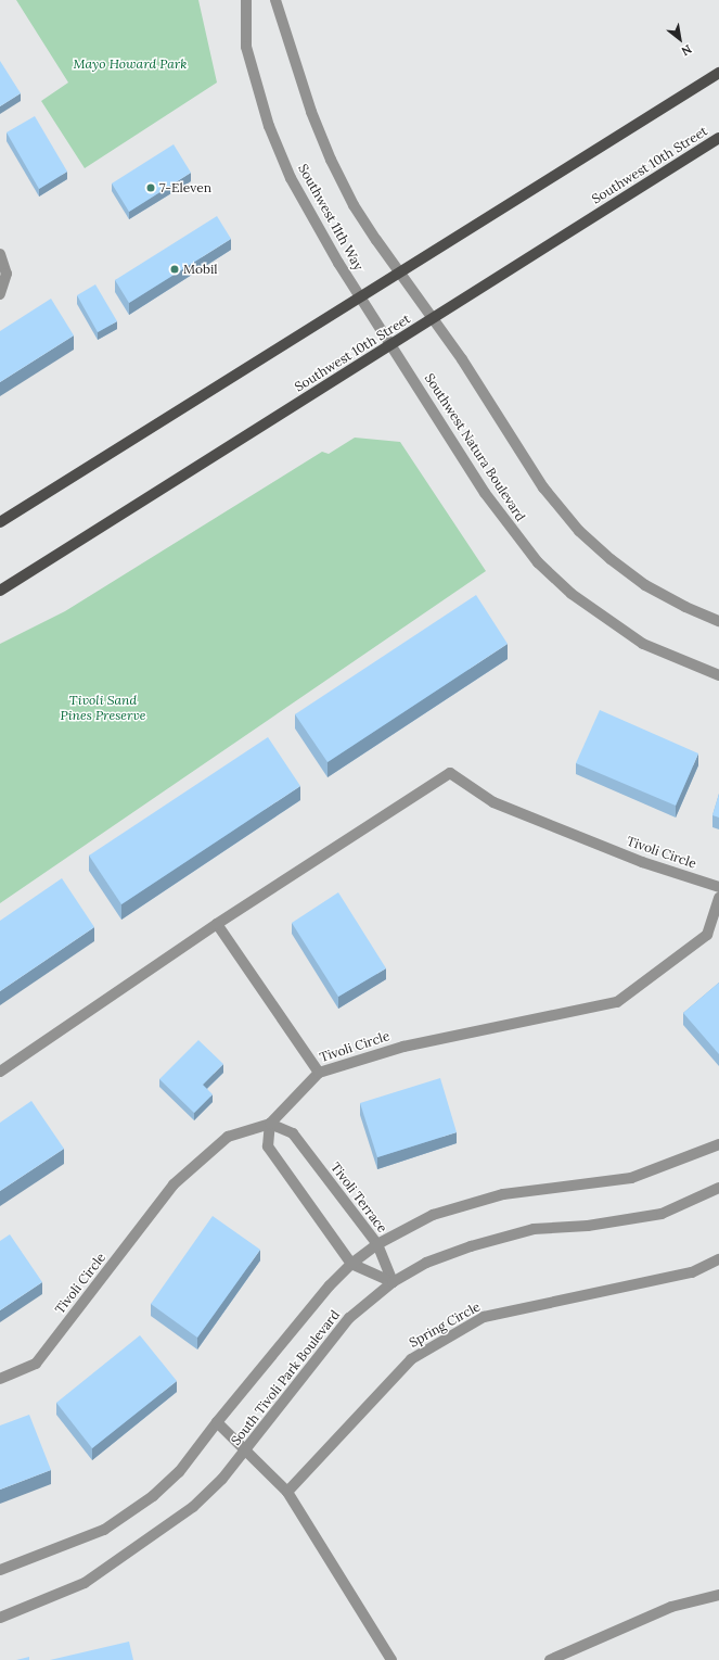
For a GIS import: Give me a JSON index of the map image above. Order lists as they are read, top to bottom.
{
  "streets": {
    "main road": ["Southwest 10th Street"],
    "street": [
      "Southwest 11th Way",
      "Southwest Natura Boulevard",
      "Tivoli Circle",
      "Tivoli Terrace",
      "Spring Circle",
      "South Tivoli Park Boulevard"
    ]
  },
  "crossings": [
    ["Southwest 10th Street", "Southwest Natura Boulevard"],
    ["Southwest 11th Way", "Southwest Natura Boulevard"],
    ["Tivoli Circle", "Tivoli Terrace"],
    ["Tivoli Terrace", "South Tivoli Park Boulevard"]
  ],
  "parks": ["Mayo Howard Park", "Tivoli Sand Pines Preserve"],
  "places": ["7-Eleven", "Mobil"],
  "north": "bottom right"
}
